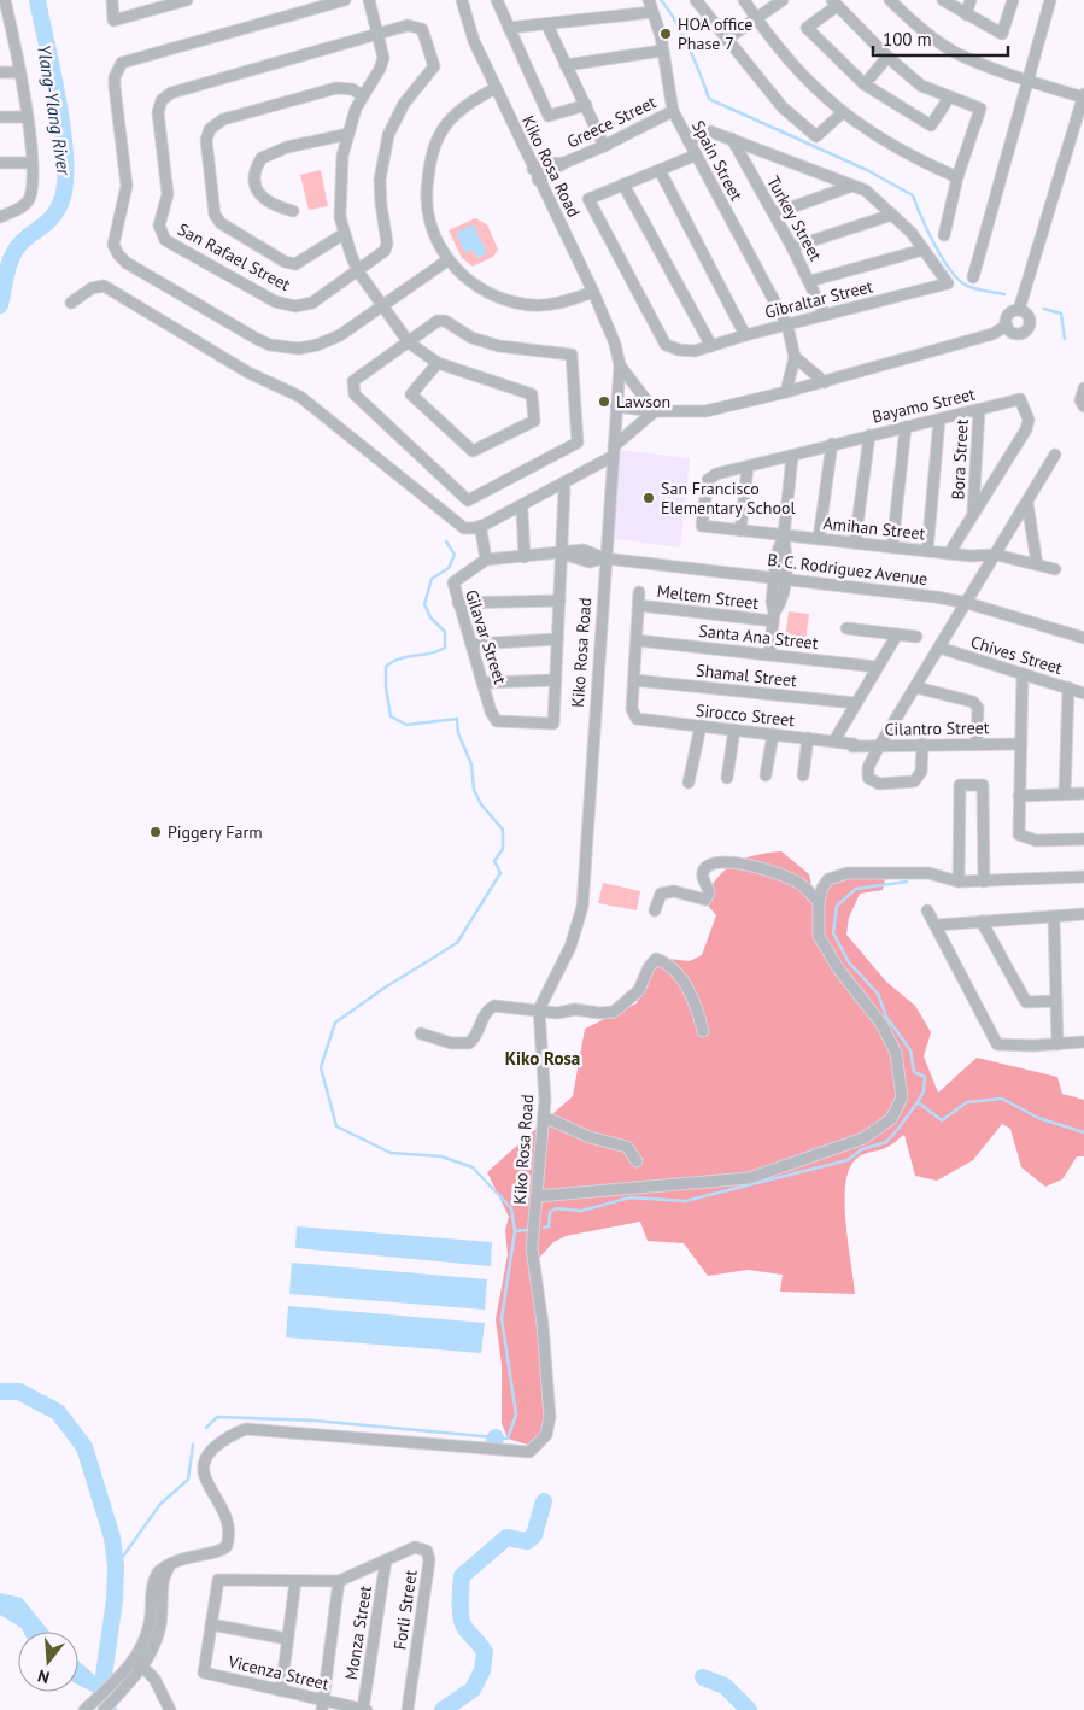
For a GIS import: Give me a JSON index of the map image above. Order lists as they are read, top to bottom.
{
  "streets": {
    "street": [
      "Greece Street",
      "Spain Street",
      "Kiko Rosa Road",
      "Turkey Street",
      "San Rafael Street",
      "Gibraltar Street",
      "Bayamo Street",
      "Bora Street",
      "Amihan Street",
      "B. C. Rodriguez Avenue",
      "Meltem Street",
      "Gilavar Street",
      "Santa Ana Street",
      "Chives Street",
      "Shamal Street",
      "Sirocco Street",
      "Cilantro Street",
      "Forli Street",
      "Monza Street",
      "Vicenza Street"
    ]
  },
  "crossings": [
    ["Greece Street", "Spain Street"],
    ["Greece Street", "Kiko Rosa Road"],
    ["Spain Street", "Gibraltar Street"],
    ["Kiko Rosa Road", "B. C. Rodriguez Avenue"],
    ["Turkey Street", "Gibraltar Street"],
    ["Bayamo Street", "Bora Street"],
    ["Bayamo Street", "Amihan Street"],
    ["Shamal Street", "Sirocco Street"],
    ["Sirocco Street", "Cilantro Street"],
    ["Forli Street", "Monza Street"],
    ["Forli Street", "Vicenza Street"],
    ["Monza Street", "Vicenza Street"]
  ],
  "districts": ["Kiko Rosa"],
  "water": ["Ylang-Ylang River"],
  "places": [
    "HOA office Phase 7",
    "Lawson",
    "San Francisco Elementary School",
    "Piggery Farm"
  ],
  "scale_bar": "100 m",
  "north": "bottom"
}
